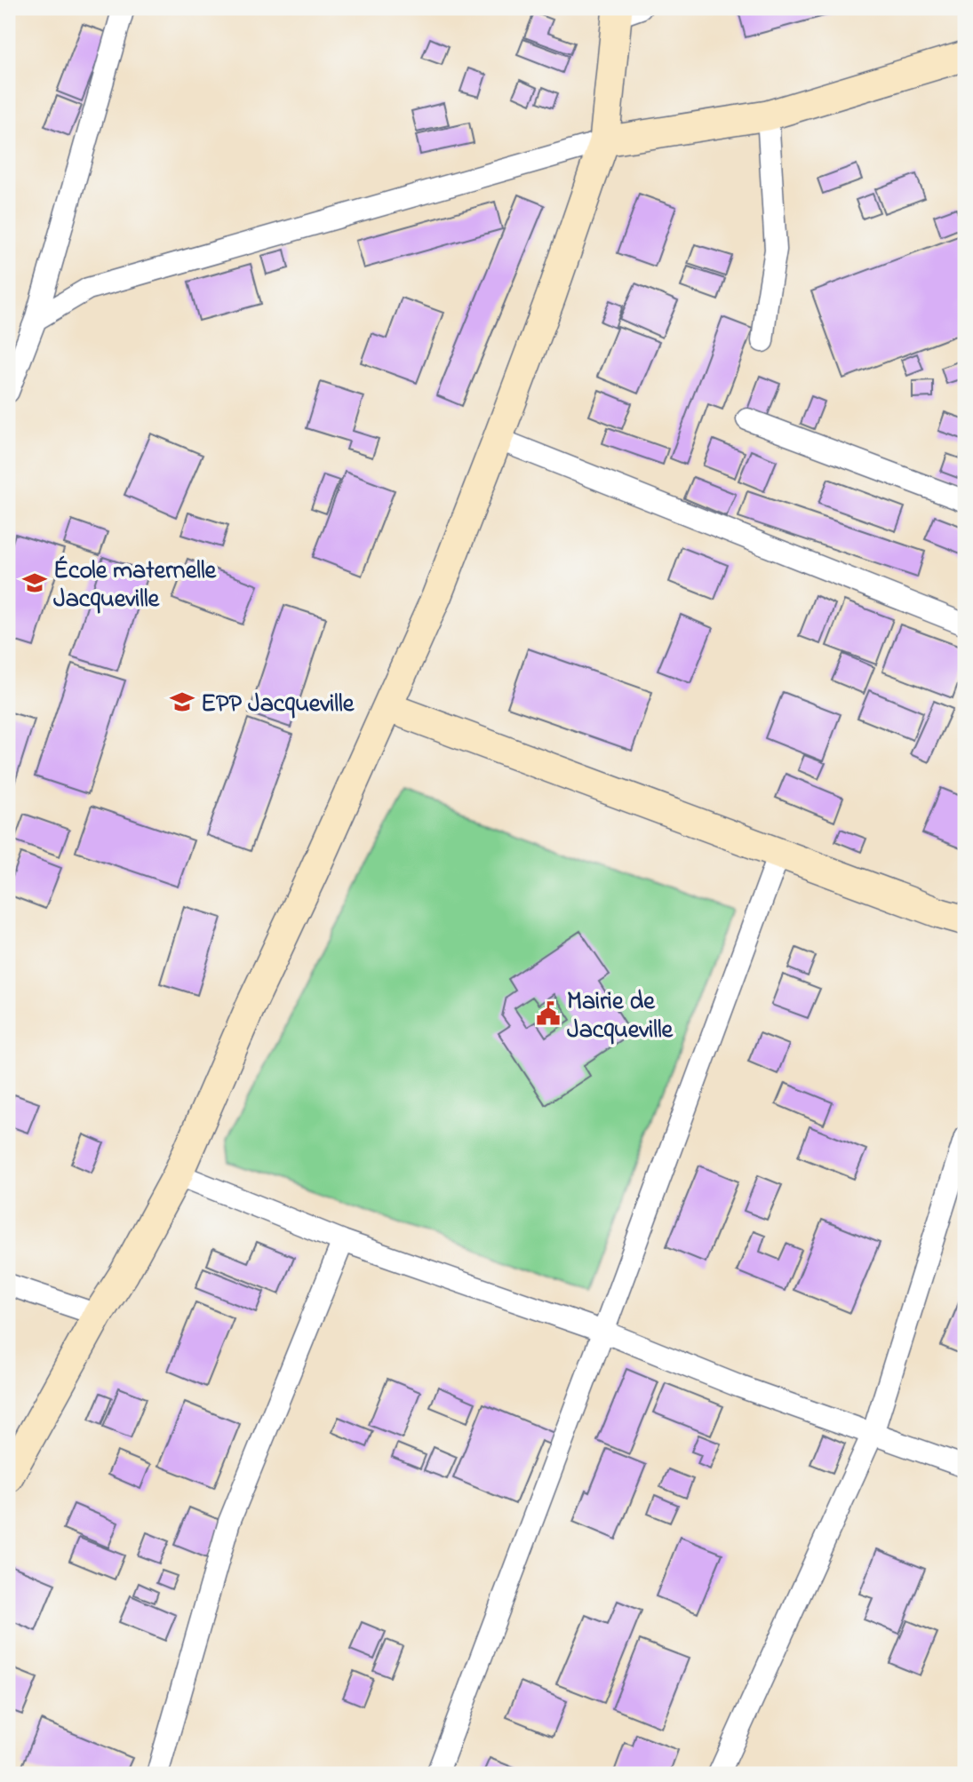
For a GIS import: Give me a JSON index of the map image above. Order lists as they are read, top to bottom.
{
  "places": {
    "school or university": ["École maternelle Jacqueville", "EPP Jacqueville"],
    "public building": ["Mairie de Jacqueville"]
  }
}
